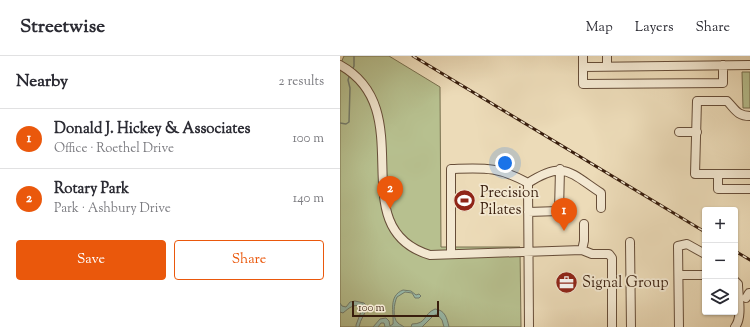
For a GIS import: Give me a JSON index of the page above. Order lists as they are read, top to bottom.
{
  "places": {
    "sports": ["Precision Pilates"],
    "office": ["Signal Group"]
  },
  "scale_bar": "100 m",
  "page": {
    "header": "Streetwise",
    "nav": ["Map", "Layers", "Share"],
    "heading": ["Nearby", "2 results"],
    "list": [
      {
        "mark": "1",
        "name": "Donald J. Hickey & Associates",
        "note": "Office · Roethel Drive",
        "value": "100 m"
      },
      {
        "mark": "2",
        "name": "Rotary Park",
        "note": "Park · Ashbury Drive",
        "value": "140 m"
      }
    ],
    "pins": ["2", "1"],
    "map_buttons": ["+", "−"],
    "buttons": ["Save", "Share"],
    "scale": "100 m"
  }
}
